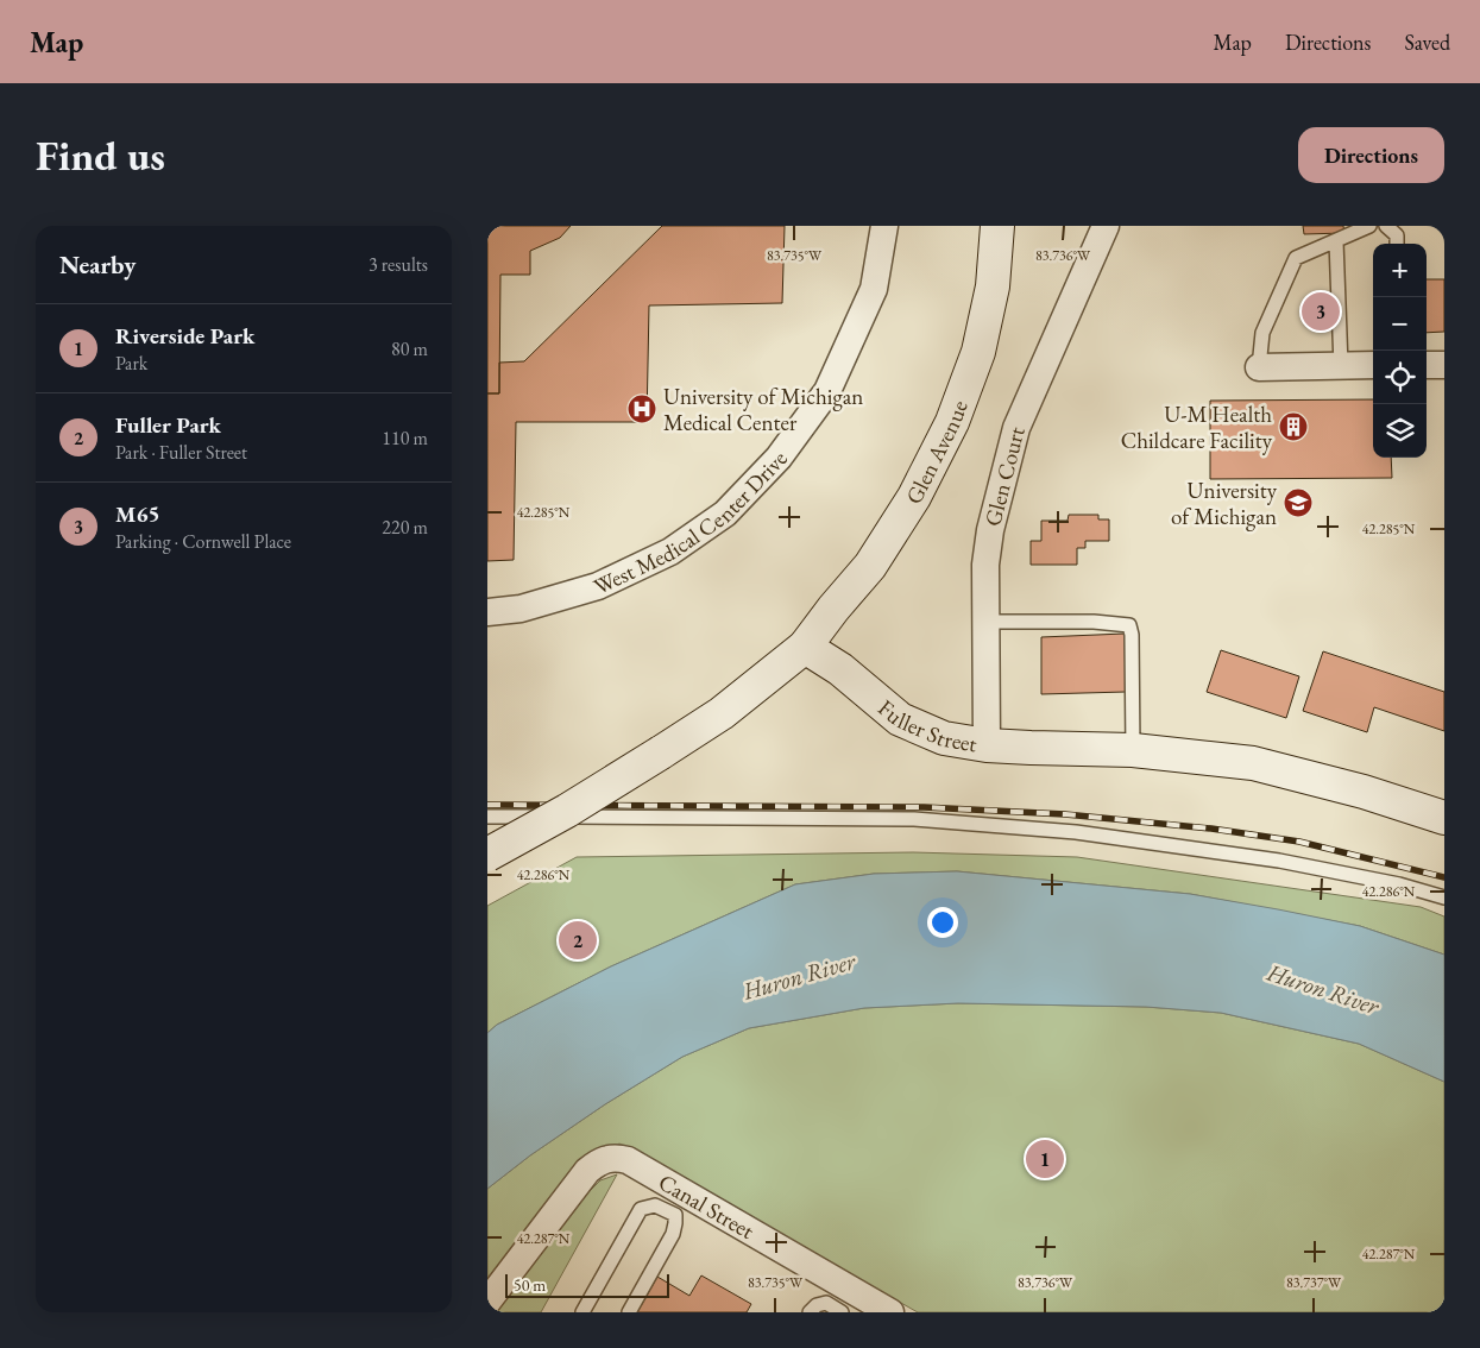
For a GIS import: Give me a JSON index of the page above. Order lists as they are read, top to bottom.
{
  "streets": {
    "main road": ["Glen Avenue", "Fuller Street"],
    "street": ["Glen Court", "West Medical Center Drive", "Canal Street"]
  },
  "crossings": [
    ["Glen Avenue", "Fuller Street"],
    ["Glen Court", "Fuller Street"]
  ],
  "water": ["Huron River"],
  "places": {
    "hospital": ["University of Michigan Medical Center"],
    "building": ["U-M Health Childcare Facility"],
    "school or university": ["University of Michigan"]
  },
  "scale_bar": "50 m",
  "page": {
    "header": "Map",
    "nav": ["Map", "Directions", "Saved"],
    "buttons": "Directions",
    "title": "Find us",
    "heading": ["Nearby", "3 results"],
    "map_buttons": ["+", "−"],
    "pins": ["3", "2", "1"],
    "list": [
      {
        "mark": "1",
        "name": "Riverside Park",
        "note": "Park",
        "value": "80 m"
      },
      {
        "mark": "2",
        "name": "Fuller Park",
        "note": "Park · Fuller Street",
        "value": "110 m"
      },
      {
        "mark": "3",
        "name": "M65",
        "note": "Parking · Cornwell Place",
        "value": "220 m"
      }
    ],
    "scale": "50 m"
  },
  "coordinates": [
    "83.735°W",
    "83.736°W",
    "42.285°N",
    "42.286°N",
    "42.287°N",
    "83.737°W"
  ]
}
